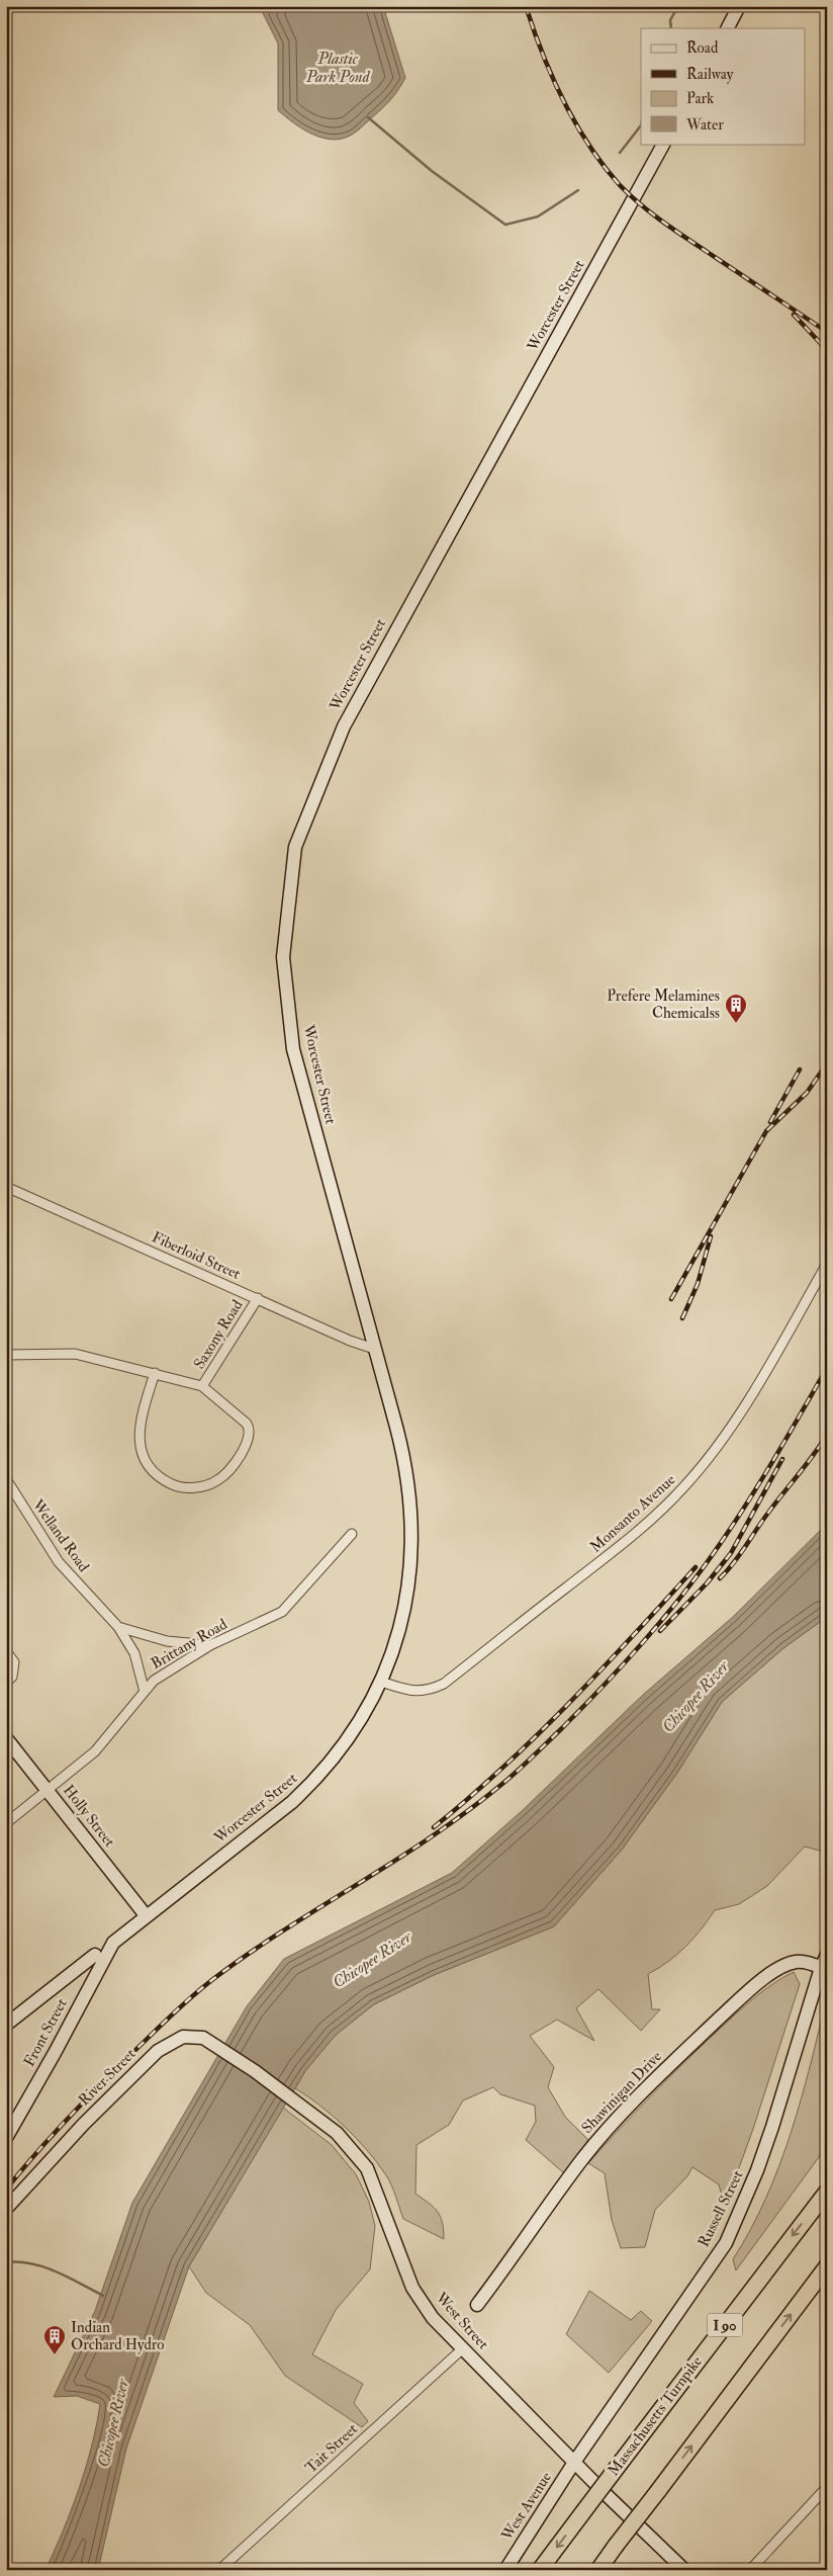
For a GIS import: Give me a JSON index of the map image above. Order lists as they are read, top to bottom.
{
  "streets": {
    "highway": ["I 90", "Massachusetts Turnpike"],
    "main road": [
      "Worcester Street",
      "Holly Street",
      "Front Street",
      "River Street",
      "Shawinigan Drive",
      "Russell Street",
      "West Street",
      "West Avenue"
    ],
    "street": [
      "Fiberloid Street",
      "Saxony Road",
      "Monsanto Avenue",
      "Welland Road",
      "Brittany Road",
      "Tait Street"
    ]
  },
  "crossings": [
    ["Worcester Street", "Fiberloid Street"],
    ["Worcester Street", "Monsanto Avenue"],
    ["Worcester Street", "Holly Street"],
    ["Worcester Street", "Front Street"],
    ["Fiberloid Street", "Saxony Road"],
    ["Welland Road", "Brittany Road"],
    ["Brittany Road", "Holly Street"],
    ["River Street", "West Street"],
    ["Shawinigan Drive", "Russell Street"],
    ["Russell Street", "West Street"],
    ["Russell Street", "West Avenue"],
    ["West Street", "Tait Street"],
    ["West Street", "West Avenue"]
  ],
  "water": ["Plastic Park Pond", "Chicopee River"],
  "places": {
    "building": ["Prefere Melamines Chemicalss", "Indian Orchard Hydro"]
  },
  "legend": [
    "Road",
    "Railway",
    "Park",
    "Water"
  ]
}
